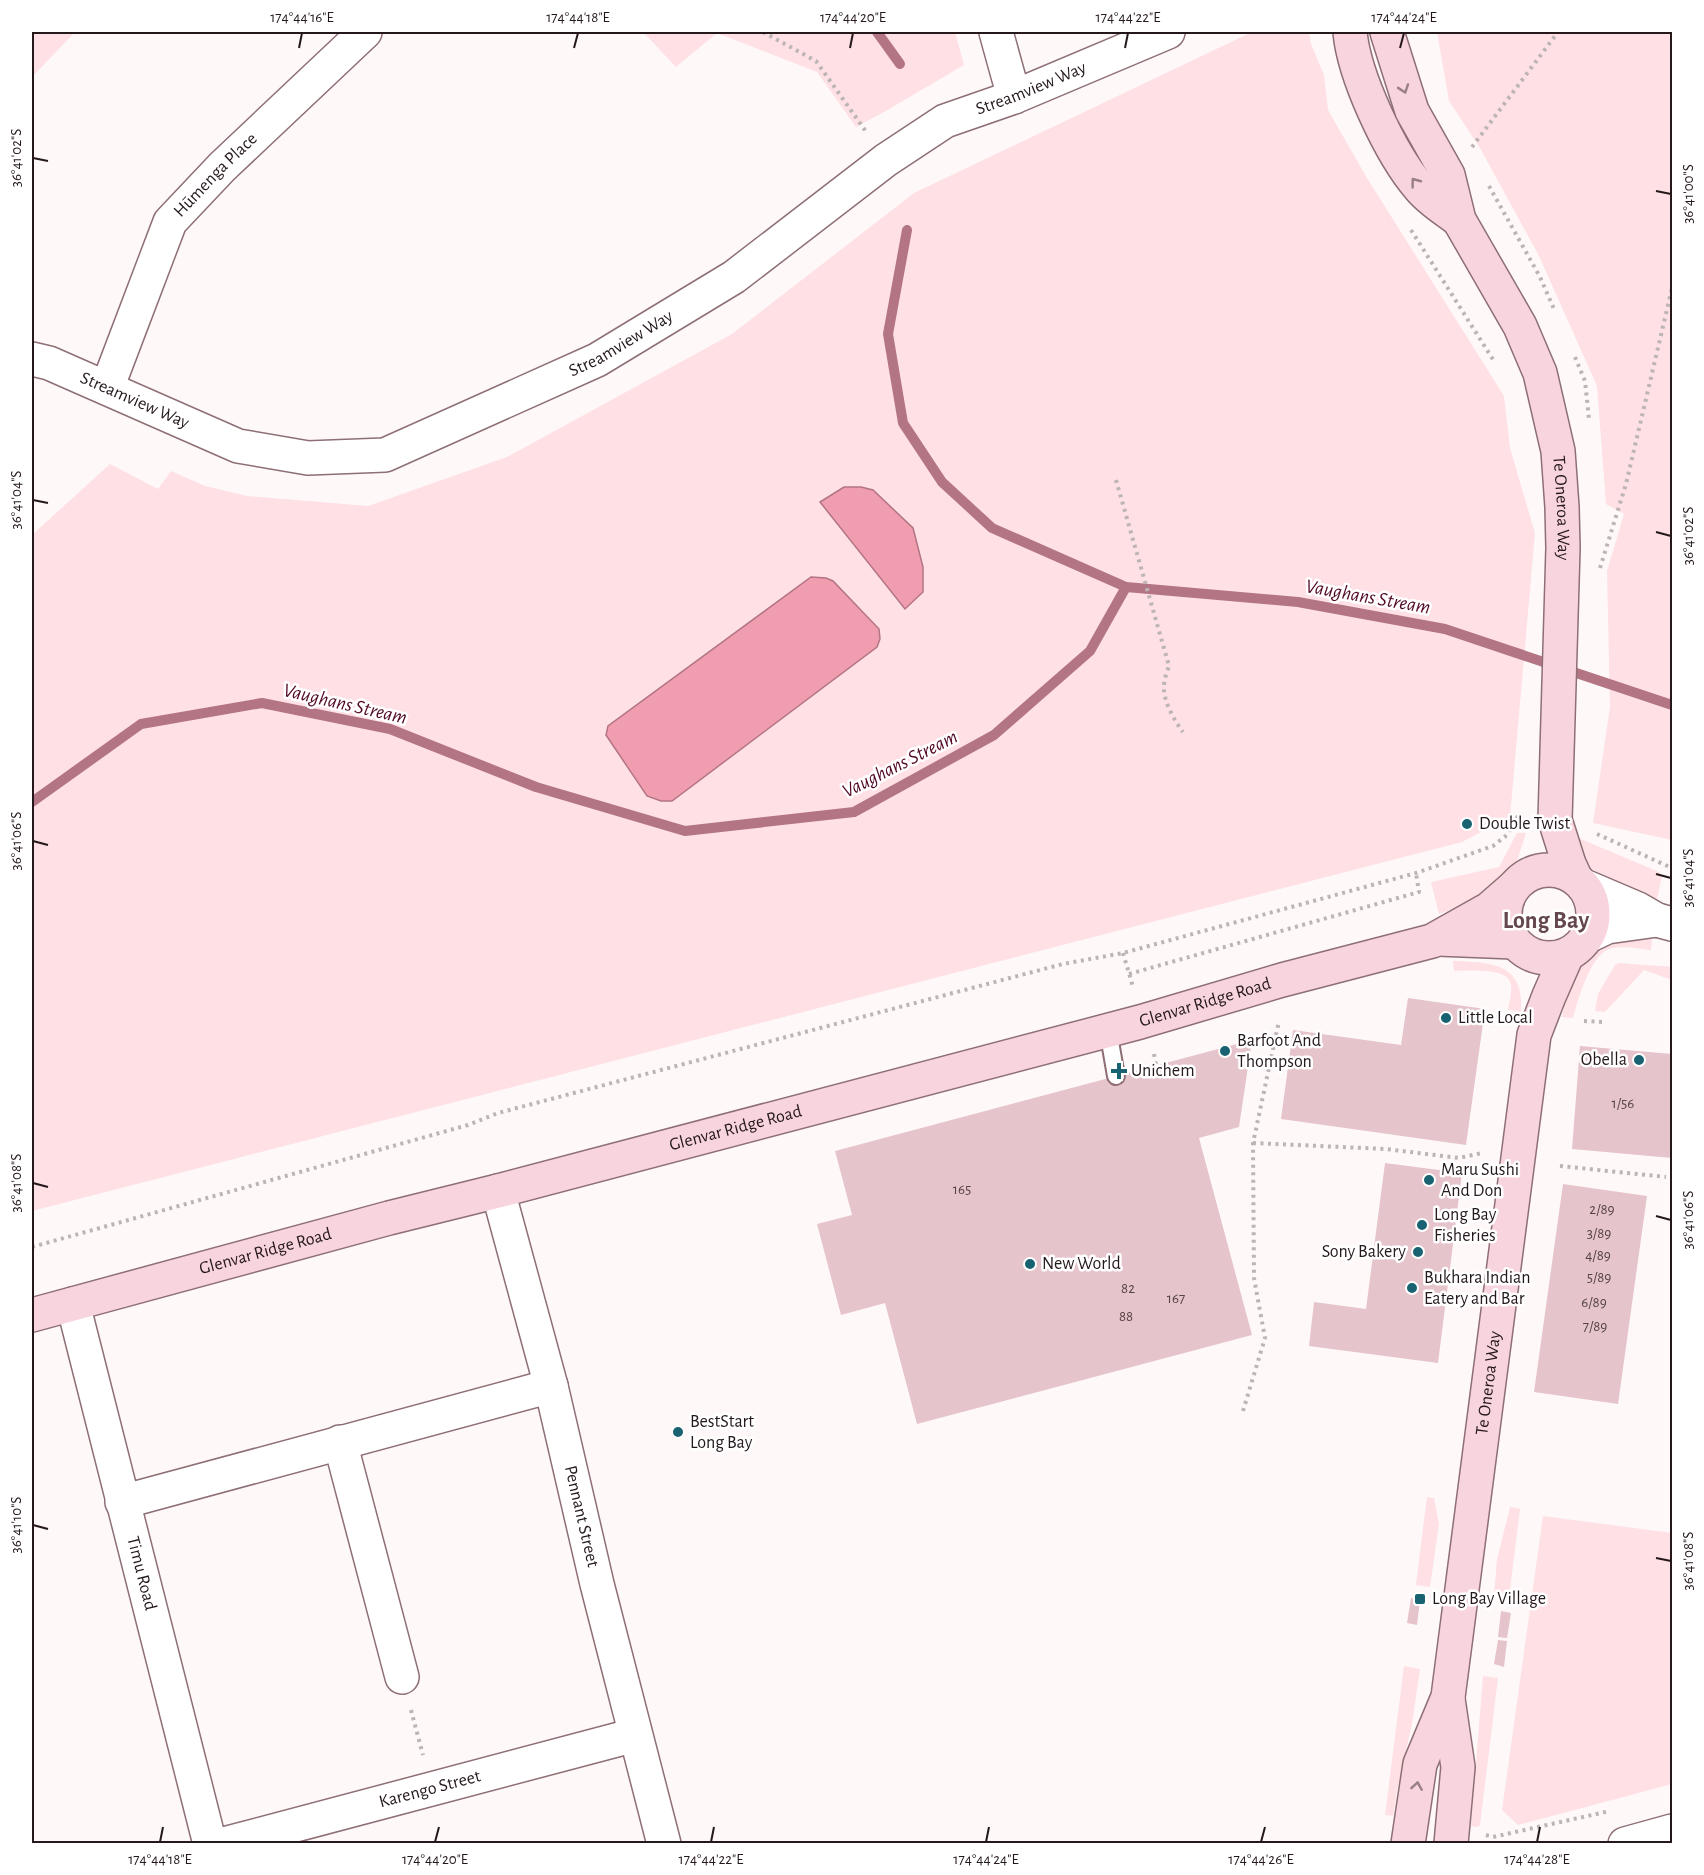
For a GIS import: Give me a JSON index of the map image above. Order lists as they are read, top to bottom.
{
  "streets": {
    "street": [
      "Streamview Way",
      "Hūmenga Place",
      "Te Oneroa Way",
      "Glenvar Ridge Road",
      "Pennant Street",
      "Timu Road",
      "Karengo Street"
    ]
  },
  "crossings": [
    ["Streamview Way", "Hūmenga Place"],
    ["Te Oneroa Way", "Glenvar Ridge Road"],
    ["Glenvar Ridge Road", "Pennant Street"],
    ["Glenvar Ridge Road", "Timu Road"],
    ["Pennant Street", "Karengo Street"]
  ],
  "districts": ["Long Bay"],
  "water": ["Vaughans Stream"],
  "places": {
    "other": [
      "Double Twist",
      "Little Local",
      "Barfoot And Thompson",
      "Obella",
      "Maru Sushi And Don",
      "Long Bay Fisheries",
      "Sony Bakery",
      "New World",
      "Bukhara Indian Eatery and Bar",
      "BestStart Long Bay"
    ],
    "health": ["Unichem"],
    "transit": ["Long Bay Village"]
  },
  "house_numbers": [
    "1/56",
    "165",
    "2/89",
    "3/89",
    "4/89",
    "5/89",
    "82",
    "167",
    "6/89",
    "88",
    "7/89"
  ],
  "coordinates": [
    "174°44'16\"E",
    "174°44'18\"E",
    "174°44'20\"E",
    "174°44'22\"E",
    "174°44'24\"E",
    "36°41'02\"S",
    "36°41'00\"S",
    "36°41'04\"S",
    "36°41'06\"S",
    "36°41'08\"S",
    "36°41'10\"S",
    "174°44'26\"E",
    "174°44'28\"E"
  ]
}
